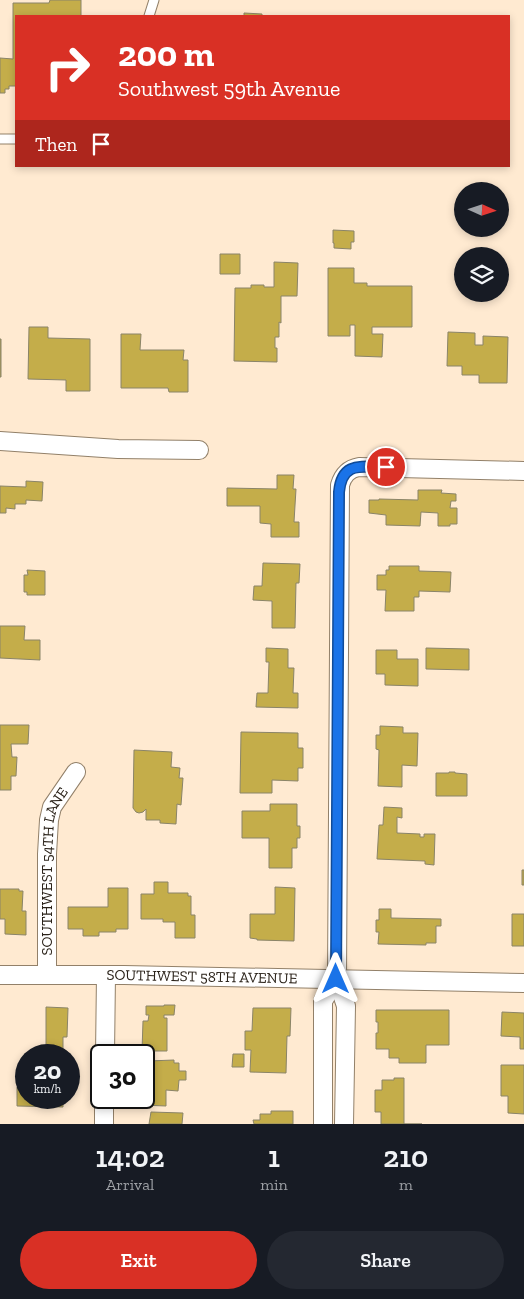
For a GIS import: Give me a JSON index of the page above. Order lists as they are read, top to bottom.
{
  "streets": {
    "street": ["SOUTHWEST 54TH LANE", "SOUTHWEST 58TH AVENUE"]
  },
  "crossings": [
    ["SOUTHWEST 54TH LANE", "SOUTHWEST 58TH AVENUE"]
  ],
  "north": "right",
  "page": {
    "turn": ["200 m", "Southwest 59th Avenue"],
    "then": "Then",
    "speed": "20 km/h",
    "limit": "30",
    "eta": [
      "14:02",
      "Arrival",
      "1",
      "min",
      "210",
      "m"
    ],
    "buttons": ["Exit", "Share"]
  }
}
